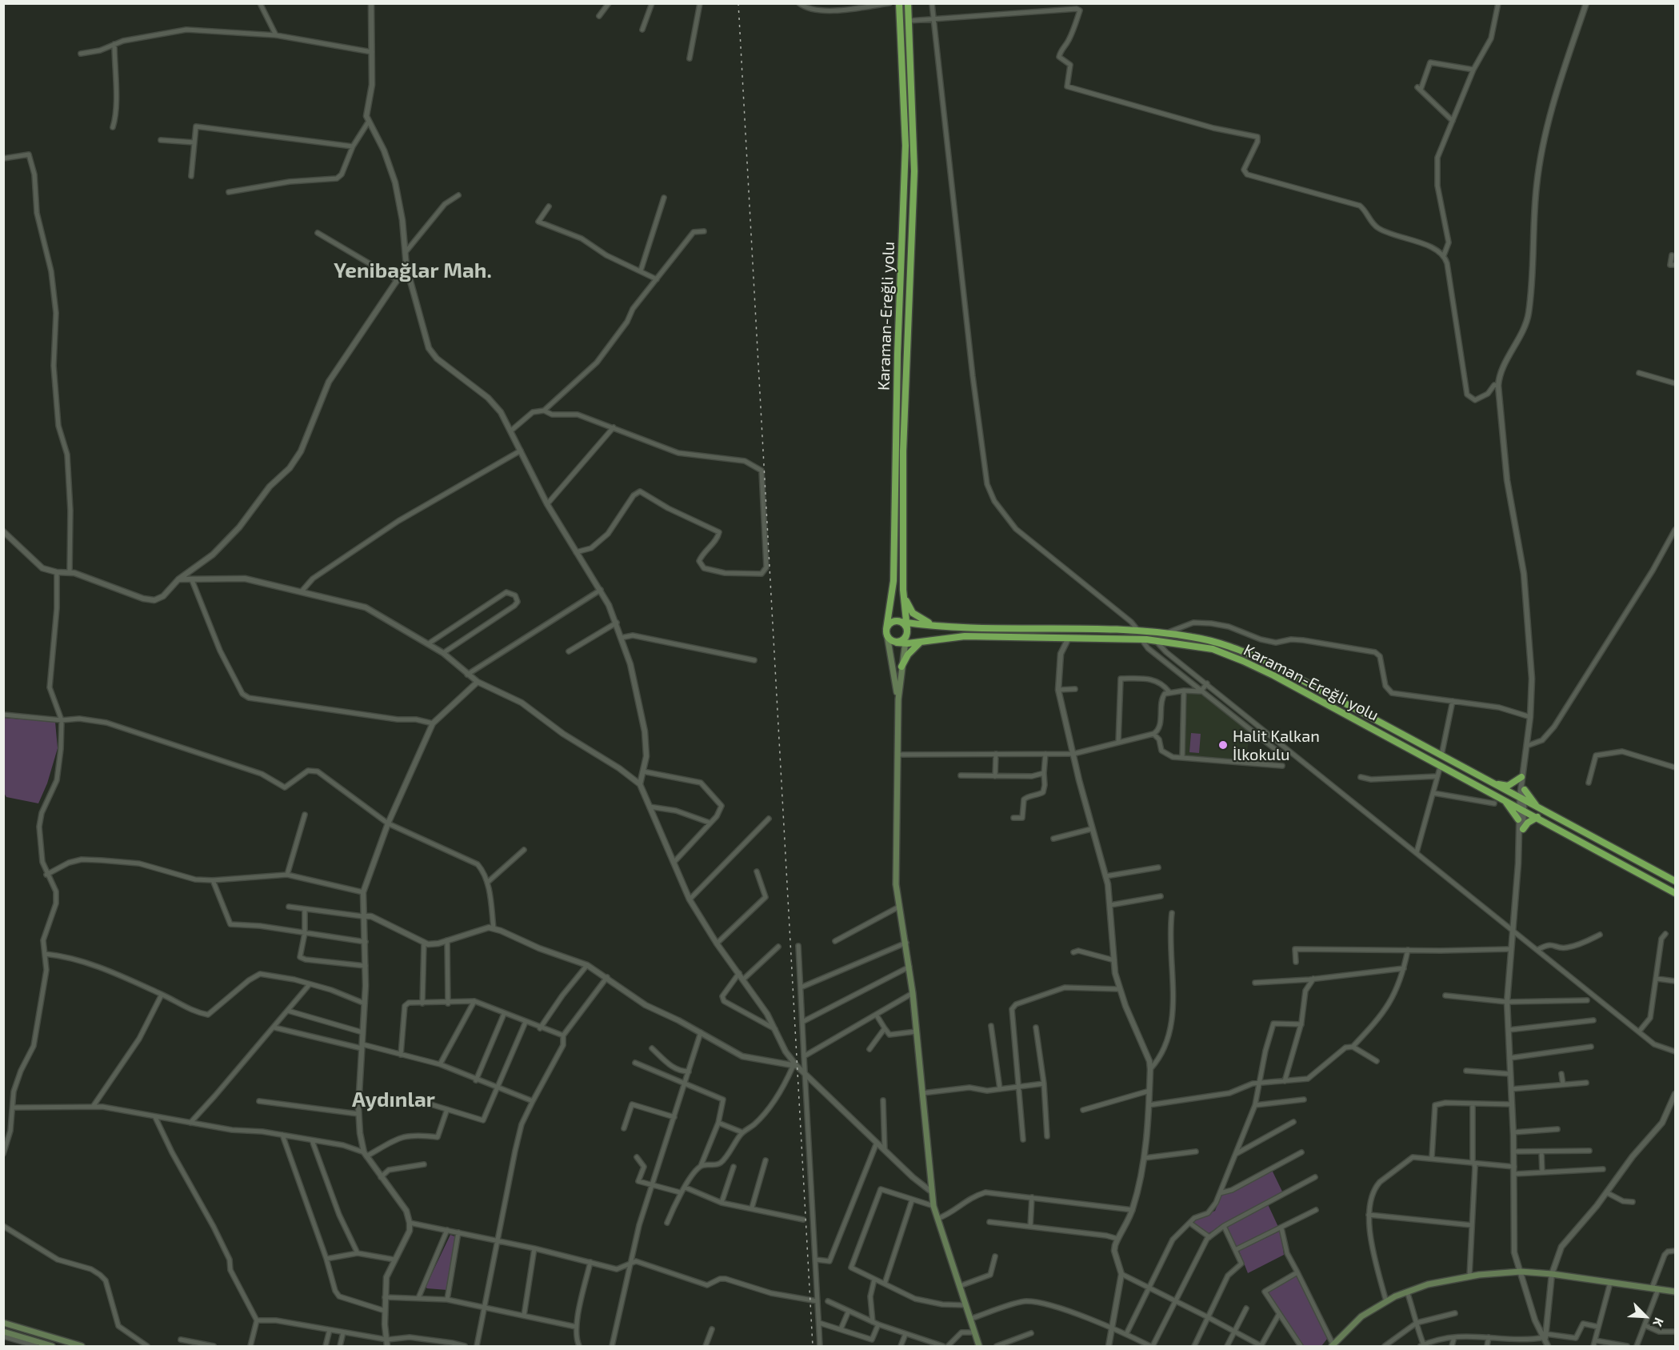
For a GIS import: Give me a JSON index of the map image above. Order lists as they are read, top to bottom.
{
  "streets": {
    "highway": ["Karaman-Ereğli yolu"]
  },
  "districts": ["Yenibağlar Mah.", "Aydınlar"],
  "places": ["Halit Kalkan İlkokulu"],
  "north": "bottom right"
}
